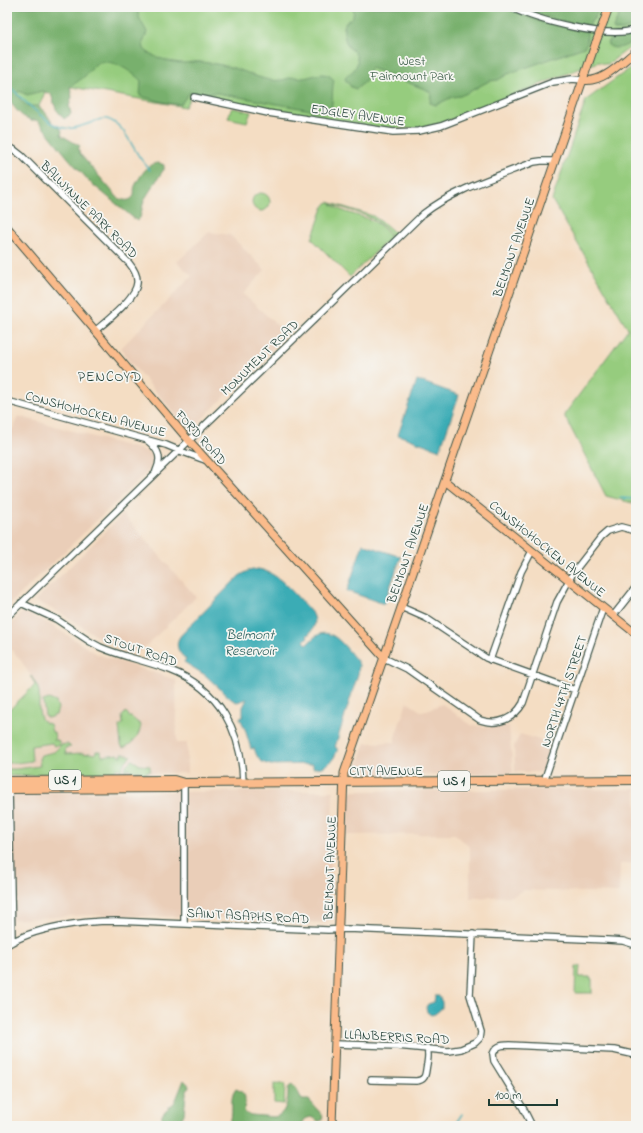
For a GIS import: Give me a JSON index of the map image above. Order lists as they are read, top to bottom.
{
  "streets": {
    "highway": ["CITY AVENUE", "US 1"],
    "main road": ["BELMONT AVENUE", "CONSHOHOCKEN AVENUE", "FORD ROAD"],
    "street": [
      "EDGLEY AVENUE",
      "BALWYNNE PARK ROAD",
      "MONUMENT ROAD",
      "STOUT ROAD",
      "NORTH 47TH STREET",
      "SAINT ASAPHS ROAD",
      "LLANBERRIS ROAD"
    ]
  },
  "crossings": [
    ["EDGLEY AVENUE", "BELMONT AVENUE"],
    ["BALWYNNE PARK ROAD", "FORD ROAD"],
    ["BELMONT AVENUE", "MONUMENT ROAD"],
    ["BELMONT AVENUE", "CONSHOHOCKEN AVENUE"],
    ["BELMONT AVENUE", "FORD ROAD"],
    ["BELMONT AVENUE", "CITY AVENUE"],
    ["BELMONT AVENUE", "SAINT ASAPHS ROAD"],
    ["BELMONT AVENUE", "LLANBERRIS ROAD"],
    ["MONUMENT ROAD", "CONSHOHOCKEN AVENUE"],
    ["MONUMENT ROAD", "FORD ROAD"],
    ["MONUMENT ROAD", "STOUT ROAD"],
    ["CONSHOHOCKEN AVENUE", "FORD ROAD"],
    ["CONSHOHOCKEN AVENUE", "NORTH 47TH STREET"],
    ["STOUT ROAD", "CITY AVENUE"],
    ["NORTH 47TH STREET", "CITY AVENUE"],
    ["SAINT ASAPHS ROAD", "LLANBERRIS ROAD"]
  ],
  "districts": ["PENCOYD"],
  "water": ["Belmont Reservoir"],
  "parks": ["West Fairmount Park"],
  "scale_bar": "100 m"
}
